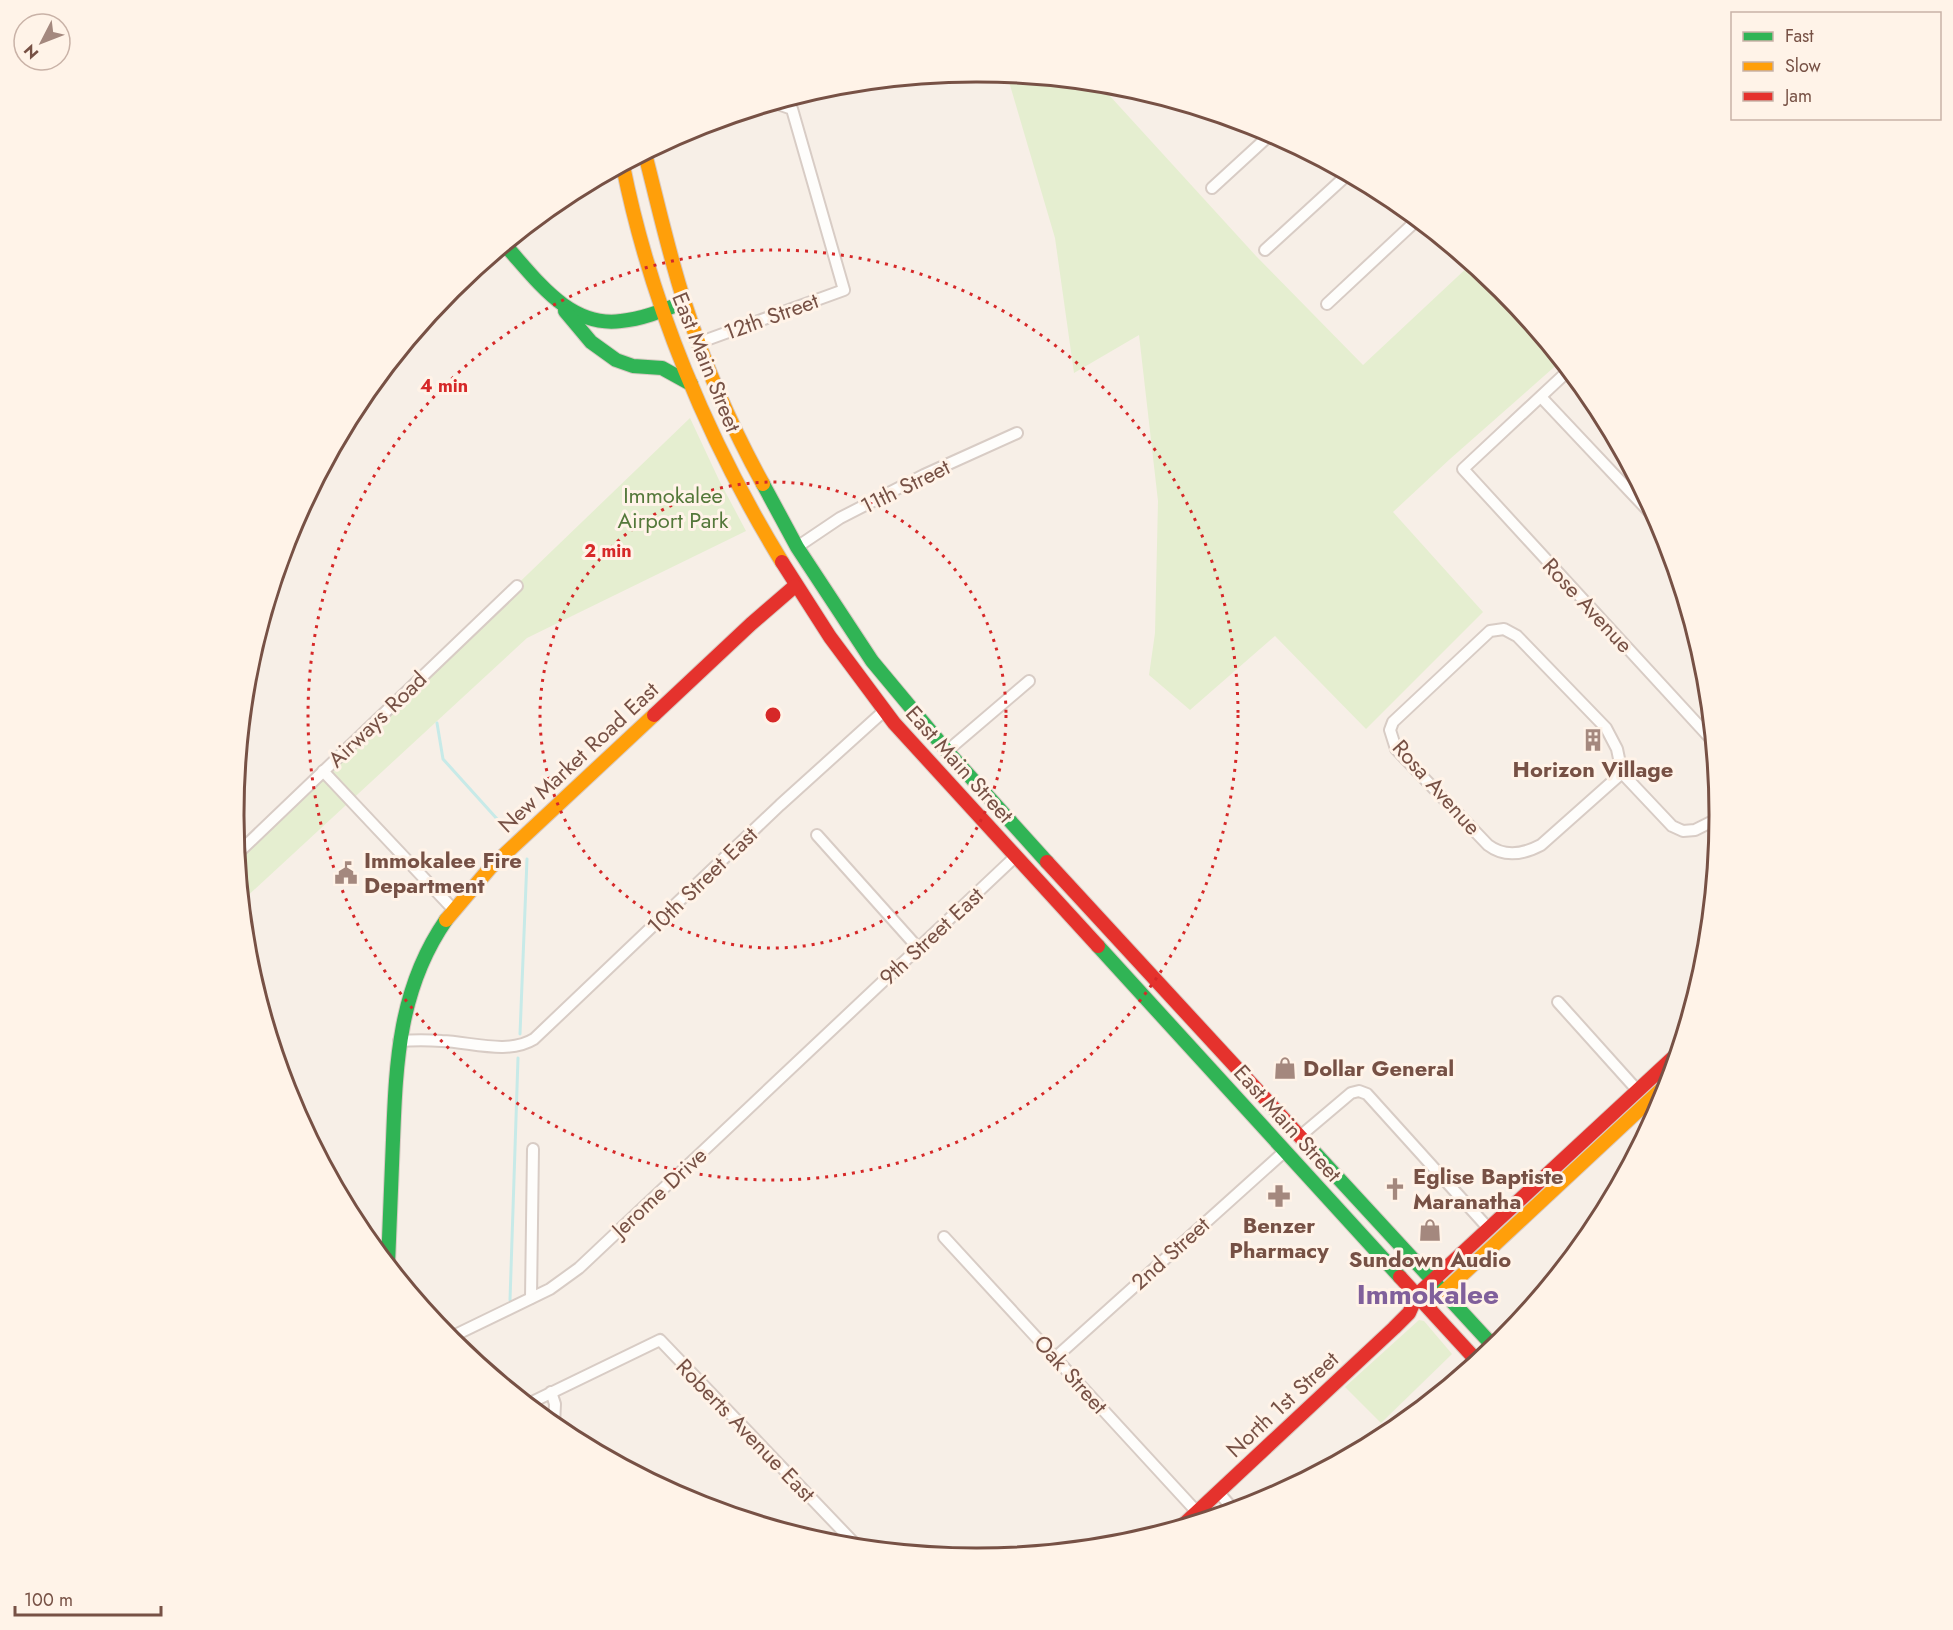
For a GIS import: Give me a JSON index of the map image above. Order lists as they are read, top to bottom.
{
  "streets": {
    "main road": ["East Main Street", "New Market Road East", "North 1st Street"],
    "street": [
      "12th Street",
      "11th Street",
      "Rose Avenue",
      "Airways Road",
      "Rosa Avenue",
      "10th Street East",
      "9th Street East",
      "Jerome Drive",
      "2nd Street",
      "Oak Street",
      "Roberts Avenue East"
    ]
  },
  "crossings": [
    ["12th Street", "East Main Street"],
    ["East Main Street", "11th Street"],
    ["East Main Street", "New Market Road East"],
    ["East Main Street", "10th Street East"],
    ["East Main Street", "9th Street East"],
    ["East Main Street", "2nd Street"],
    ["East Main Street", "North 1st Street"],
    ["New Market Road East", "10th Street East"],
    ["9th Street East", "Jerome Drive"],
    ["2nd Street", "Oak Street"],
    ["Oak Street", "North 1st Street"]
  ],
  "districts": ["Immokalee"],
  "parks": ["Immokalee Airport Park"],
  "places": {
    "building": ["Horizon Village"],
    "public building": ["Immokalee Fire Department"],
    "shop": ["Dollar General", "Sundown Audio"],
    "church": ["Eglise Baptiste Maranatha"],
    "pharmacy": ["Benzer Pharmacy"]
  },
  "legend": ["Fast", "Slow", "Jam"],
  "scale_bar": "100 m",
  "north": "bottom left",
  "rings": ["4 min", "2 min"]
}
